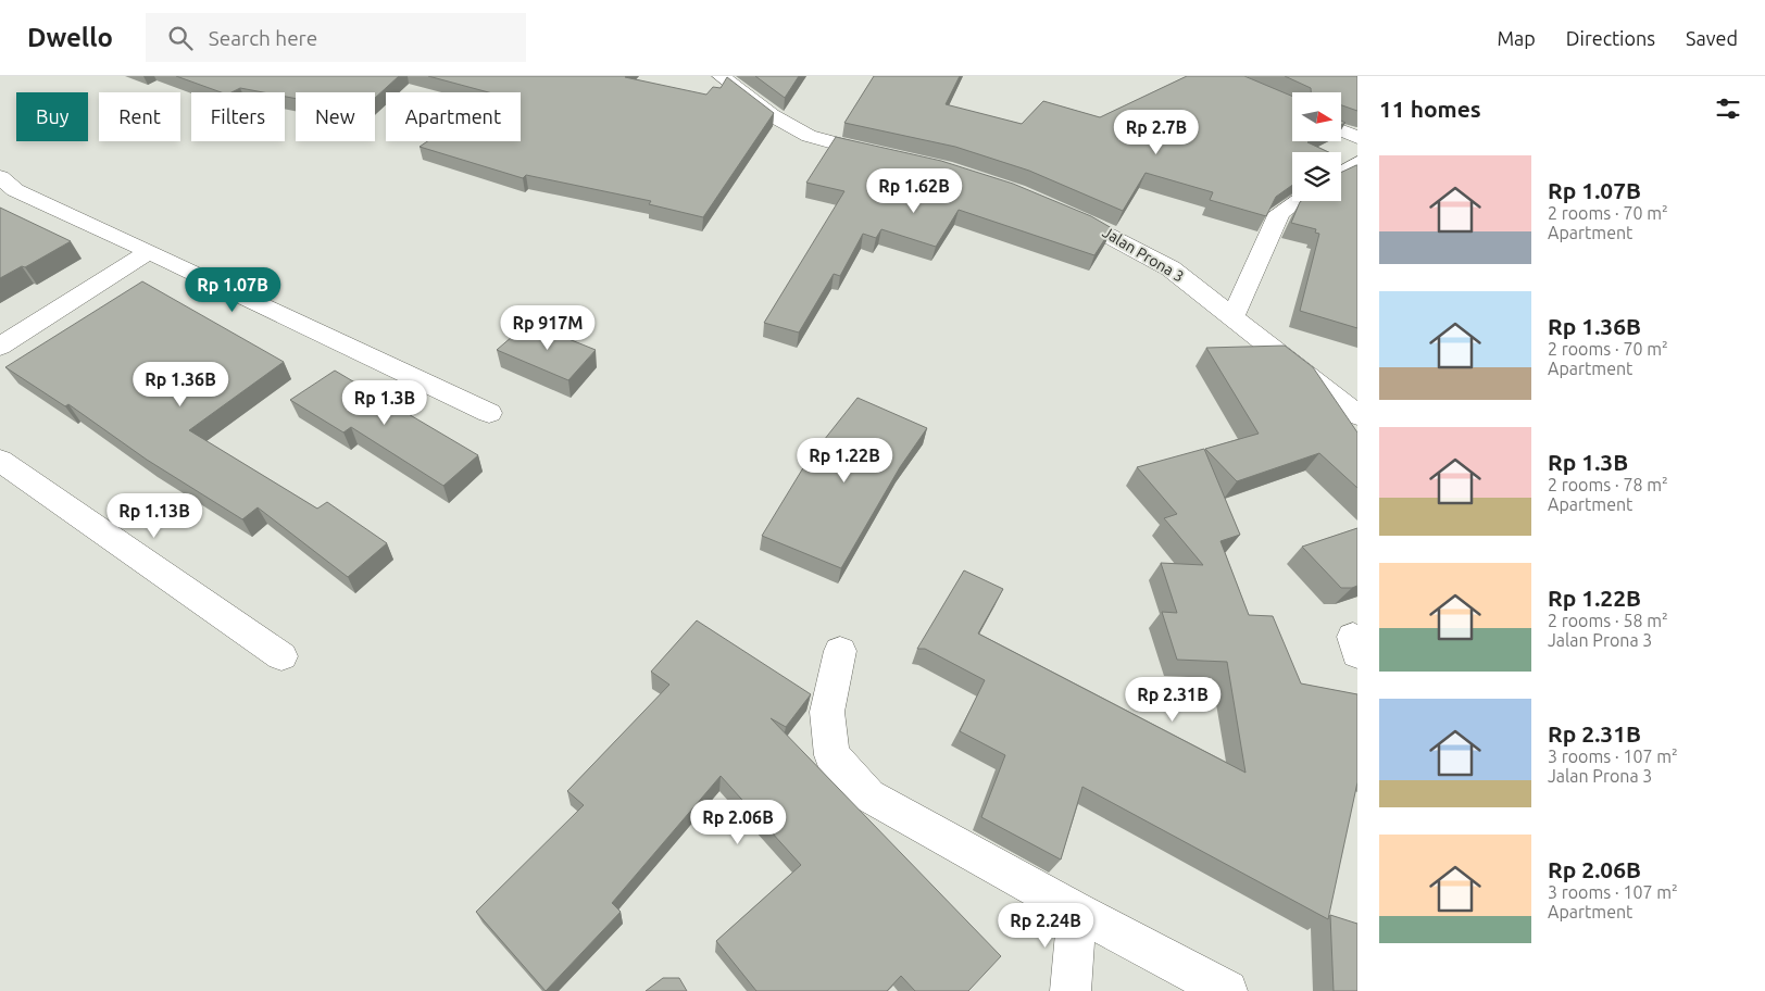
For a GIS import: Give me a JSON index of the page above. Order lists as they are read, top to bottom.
{
  "streets": {
    "street": ["Jalan Prona 3"]
  },
  "north": "right",
  "page": {
    "header": "Dwello",
    "search": "Search here",
    "nav": ["Map", "Directions", "Saved"],
    "heading": "11 homes",
    "chip": [
      "Buy",
      "Rent",
      "Filters",
      "New",
      "Apartment"
    ],
    "price": [
      "Rp 2.7B",
      "Rp 1.62B",
      "Rp 1.07B",
      "Rp 917M",
      "Rp 1.36B",
      "Rp 1.3B",
      "Rp 1.22B",
      "Rp 1.13B",
      "Rp 2.31B",
      "Rp 2.06B",
      "Rp 2.24B"
    ],
    "list": [
      {
        "name": "Rp 1.07B",
        "note": "2 rooms · 70 m² · Apartment"
      },
      {
        "name": "Rp 1.36B",
        "note": "2 rooms · 70 m² · Apartment"
      },
      {
        "name": "Rp 1.3B",
        "note": "2 rooms · 78 m² · Apartment"
      },
      {
        "name": "Rp 1.22B",
        "note": "2 rooms · 58 m² · Jalan Prona 3"
      },
      {
        "name": "Rp 2.31B",
        "note": "3 rooms · 107 m² · Jalan Prona 3"
      },
      {
        "name": "Rp 2.06B",
        "note": "3 rooms · 107 m² · Apartment"
      }
    ]
  }
}
